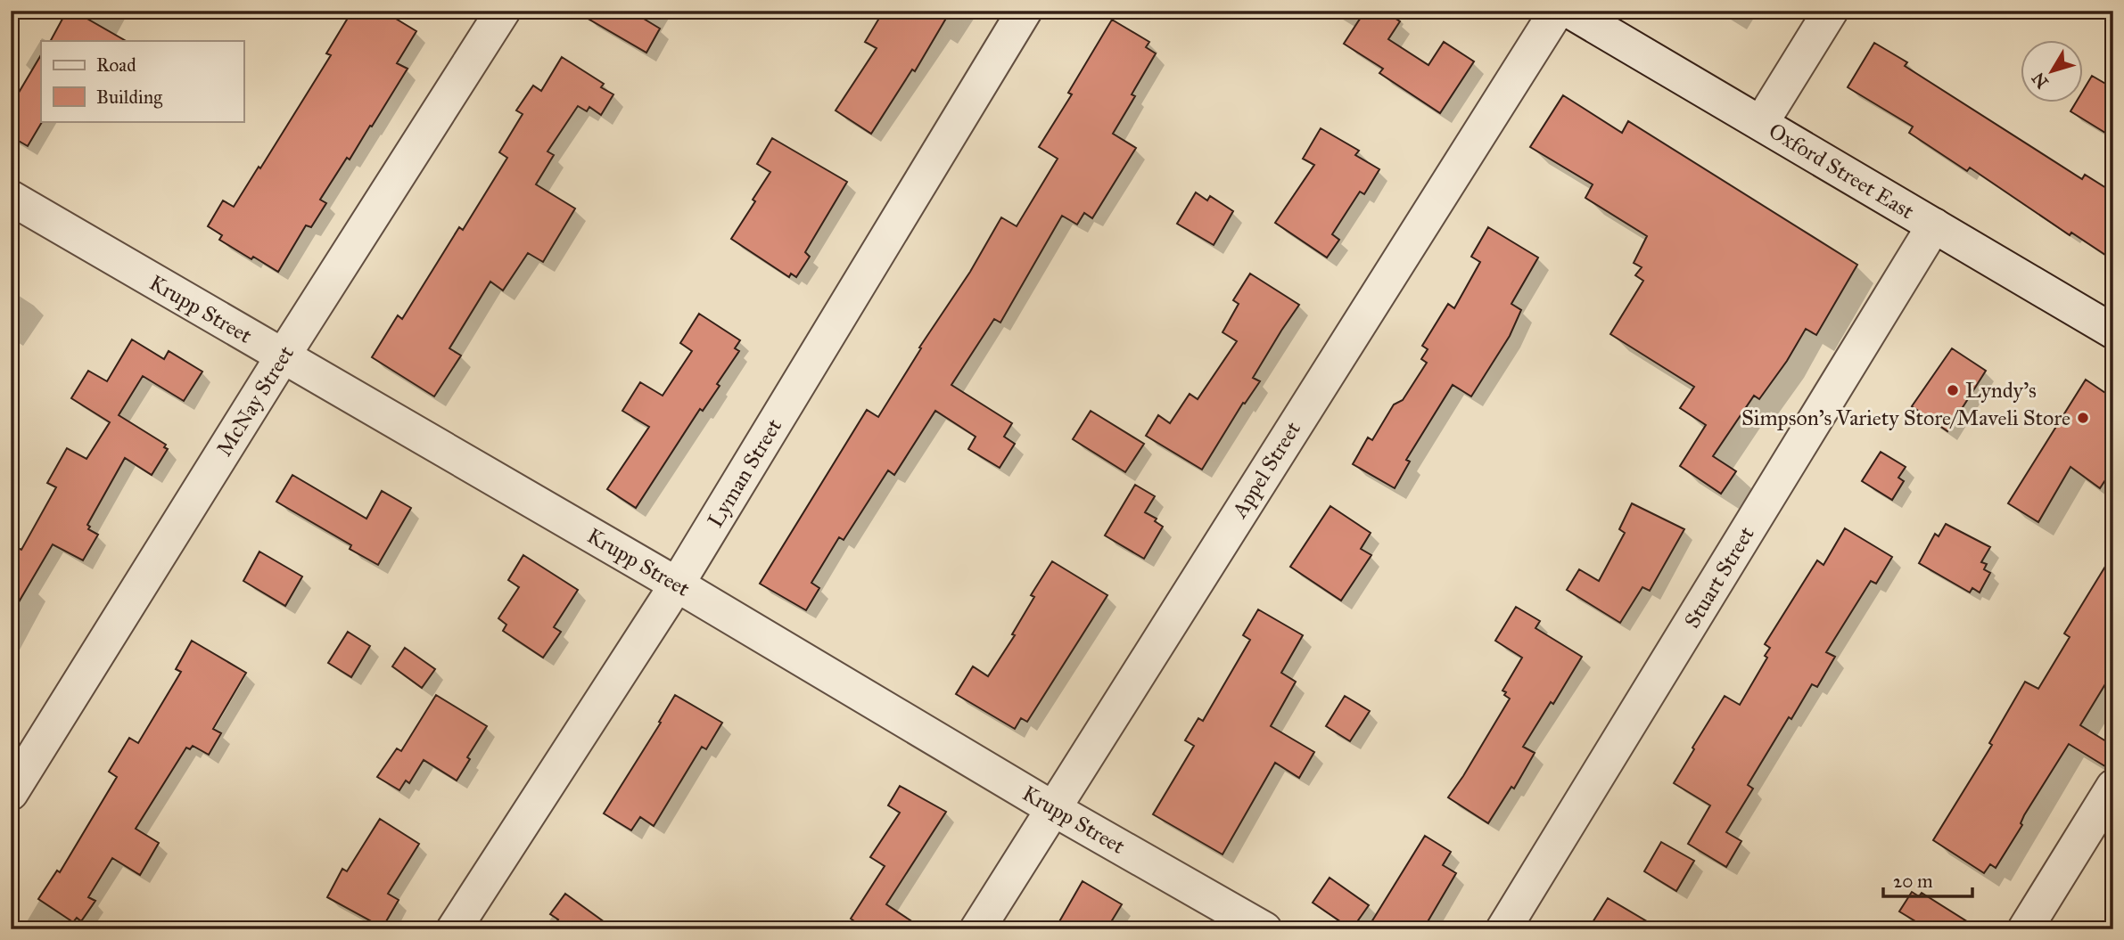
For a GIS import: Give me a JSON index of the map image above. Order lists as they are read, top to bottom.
{
  "streets": {
    "street": [
      "Oxford Street East",
      "Krupp Street",
      "McNay Street",
      "Appel Street",
      "Lyman Street",
      "Stuart Street"
    ]
  },
  "crossings": [
    ["Oxford Street East", "Stuart Street"],
    ["Krupp Street", "McNay Street"],
    ["Krupp Street", "Appel Street"],
    ["Krupp Street", "Lyman Street"]
  ],
  "places": ["Lyndy's", "Simpson's Variety Store/Maveli Store"],
  "legend": ["Road", "Building"],
  "scale_bar": "20 m",
  "north": "bottom left"
}
